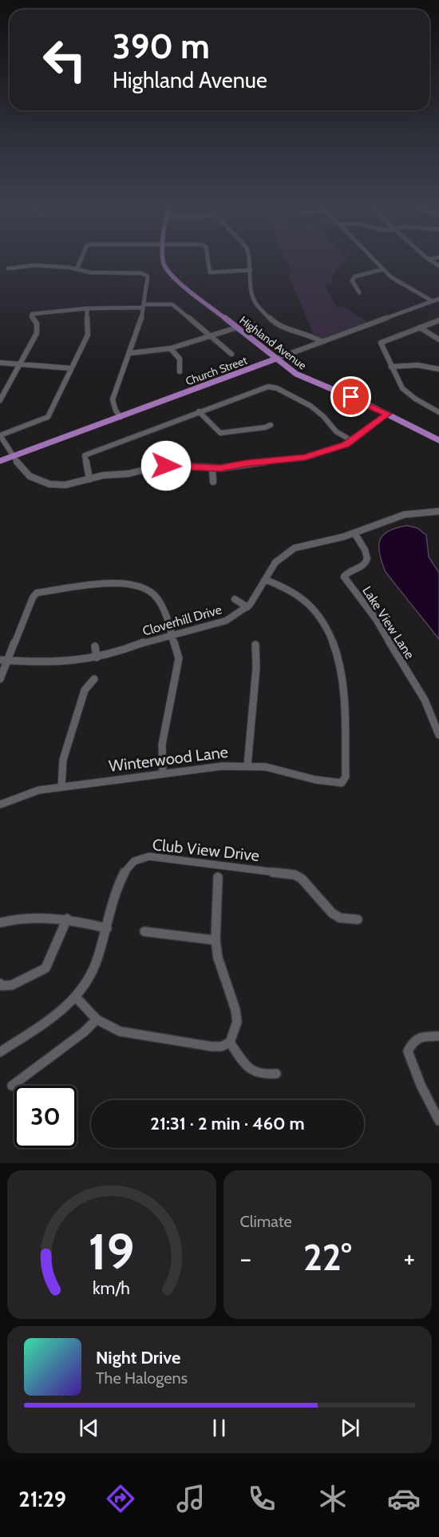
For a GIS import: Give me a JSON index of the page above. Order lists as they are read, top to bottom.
{
  "streets": {
    "main road": ["Highland Avenue", "Church Street"],
    "street": [
      "Cloverhill Drive",
      "Lake View Lane",
      "Winterwood Lane",
      "Club View Drive"
    ]
  },
  "crossings": [
    ["Highland Avenue", "Church Street"],
    ["Cloverhill Drive", "Lake View Lane"],
    ["Cloverhill Drive", "Winterwood Lane"]
  ],
  "page": {
    "turn": ["390 m", "Highland Avenue"],
    "limit": "30",
    "trip": "21:31 · 2 min · 460 m",
    "tile": "Climate",
    "heat": ["−", "22°", "+"],
    "song": ["Night Drive", "The Halogens"],
    "tabs": "21:29",
    "gauge": ["19", "km/h"]
  }
}
